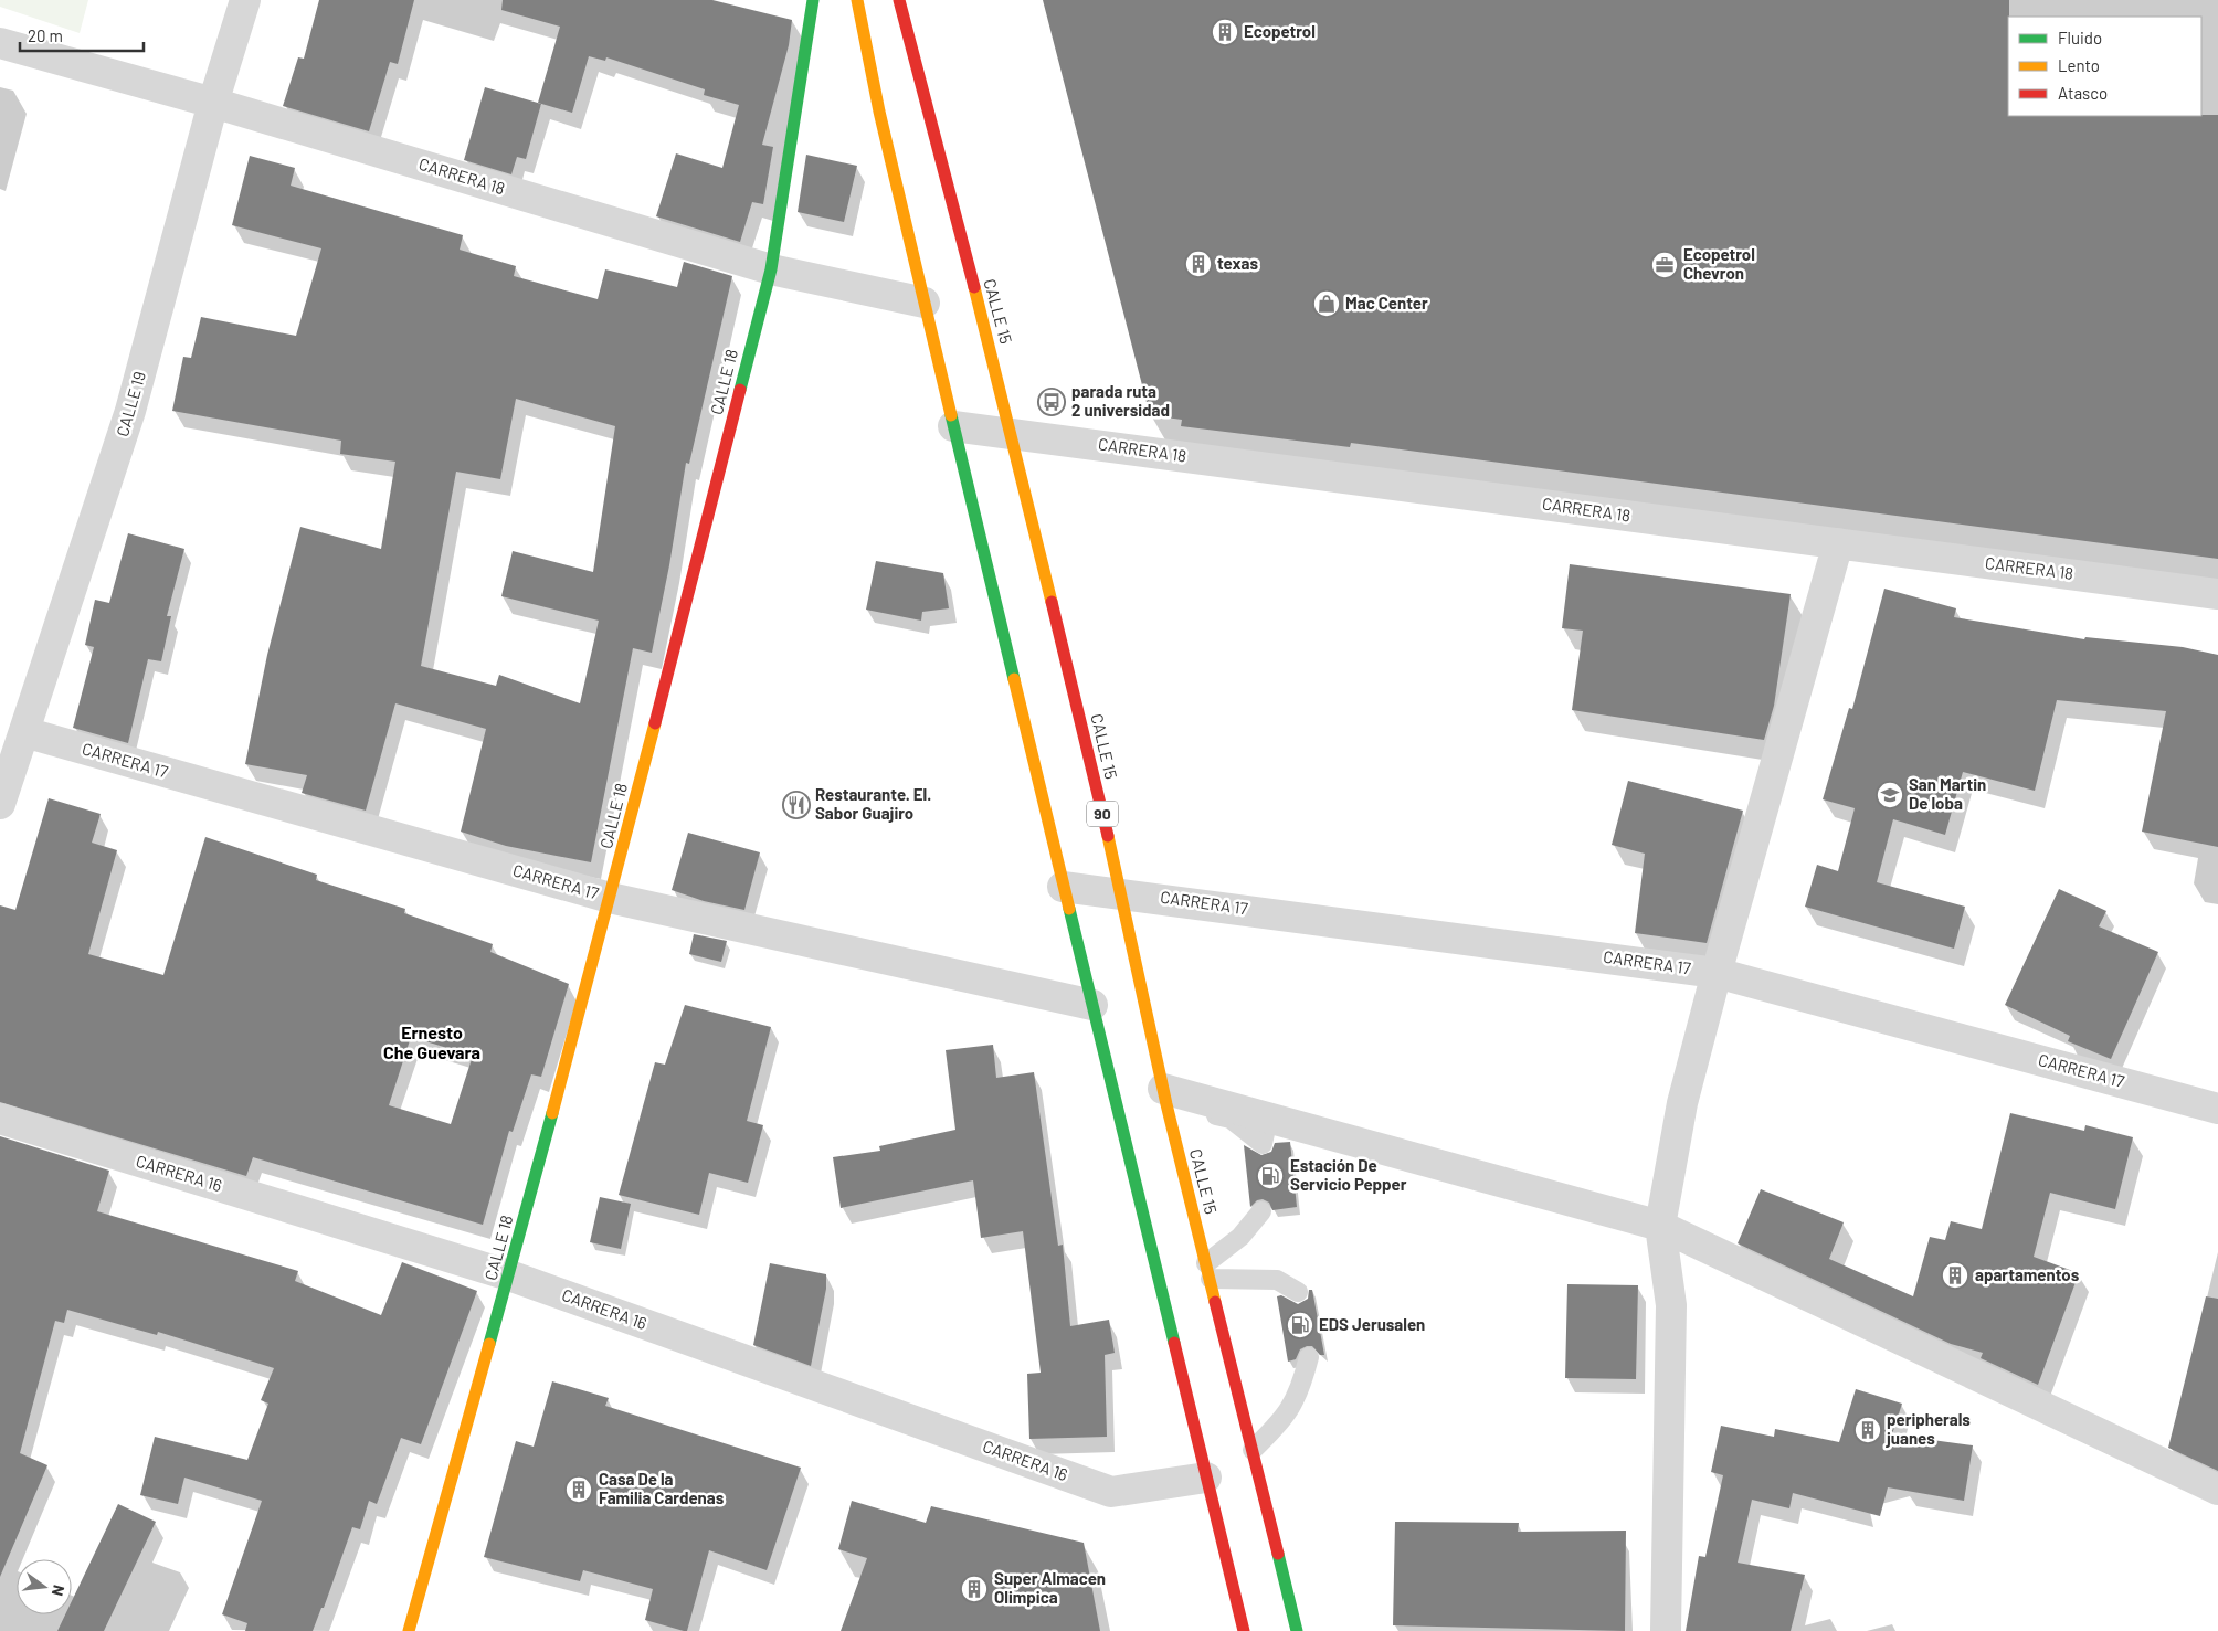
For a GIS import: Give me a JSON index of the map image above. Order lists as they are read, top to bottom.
{
  "streets": {
    "main road": ["CALLE 15", "CALLE 18", "90"],
    "street": [
      "CARRERA 18",
      "CALLE 19",
      "CARRERA 17",
      "CARRERA 16"
    ]
  },
  "crossings": [
    ["CARRERA 18", "CALLE 15"],
    ["CARRERA 18", "CALLE 18"],
    ["CARRERA 18", "CALLE 19"],
    ["CALLE 15", "CARRERA 17"],
    ["CALLE 18", "CARRERA 17"],
    ["CALLE 18", "CARRERA 16"],
    ["CALLE 19", "CARRERA 17"]
  ],
  "districts": ["Ernesto Che Guevara"],
  "places": {
    "building": [
      "Ecopetrol",
      "texas",
      "apartamentos",
      "peripherals juanes",
      "Casa De la Familia Cardenas",
      "Super Almacen Olimpica"
    ],
    "office": ["Ecopetrol Chevron"],
    "shop": ["Mac Center"],
    "bus stop": ["parada ruta 2 universidad"],
    "school or university": ["San Martin De loba"],
    "restaurant": ["Restaurante. El. Sabor Guajiro"],
    "fuel station": ["Estación De Servicio Pepper", "EDS Jerusalen"]
  },
  "legend": ["Fluido", "Lento", "Atasco"],
  "scale_bar": "20 m",
  "north": "right"
}
